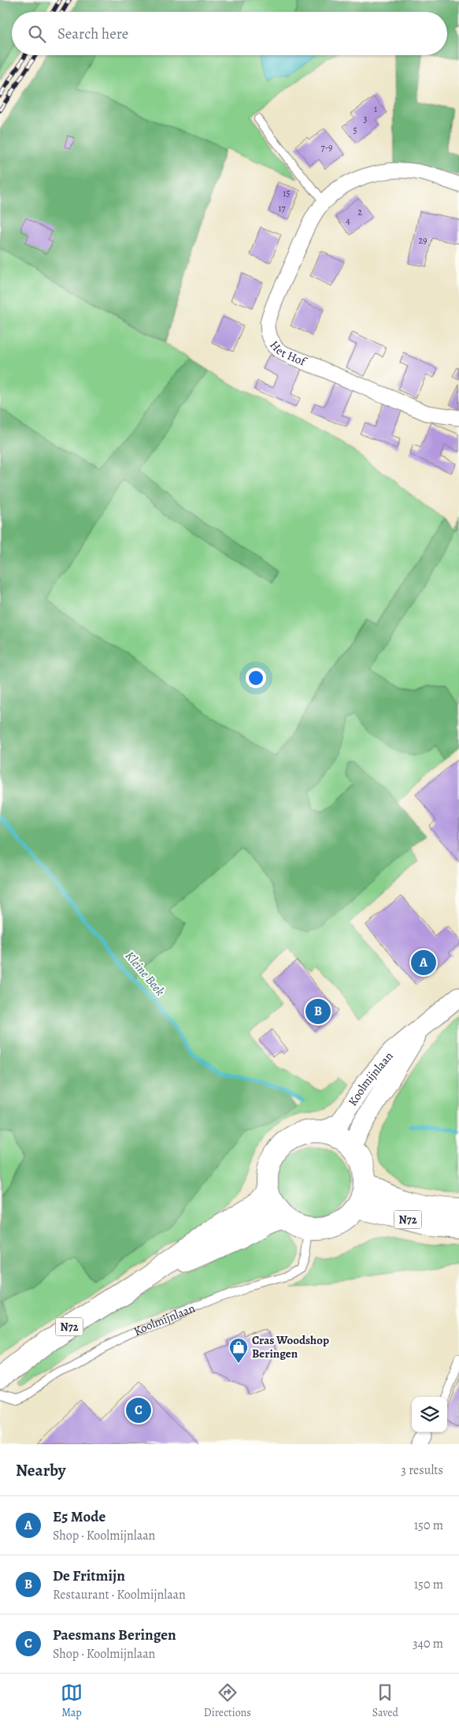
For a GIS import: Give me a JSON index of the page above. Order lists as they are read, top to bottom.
{
  "streets": {
    "main road": ["N72"],
    "street": ["Het Hof", "Koolmijnlaan"]
  },
  "crossings": [
    ["Koolmijnlaan", "N72"]
  ],
  "water": ["Kleine Beek"],
  "places": {
    "shop": ["Cras Woodshop Beringen"]
  },
  "house_numbers": [
    "1",
    "3",
    "5",
    "7-9",
    "15",
    "17",
    "2",
    "4",
    "29"
  ],
  "page": {
    "search": "Search here",
    "pins": ["A", "B", "C"],
    "heading": ["Nearby", "3 results"],
    "list": [
      {
        "mark": "A",
        "name": "E5 Mode",
        "note": "Shop · Koolmijnlaan",
        "value": "150 m"
      },
      {
        "mark": "B",
        "name": "De Fritmijn",
        "note": "Restaurant · Koolmijnlaan",
        "value": "150 m"
      },
      {
        "mark": "C",
        "name": "Paesmans Beringen",
        "note": "Shop · Koolmijnlaan",
        "value": "340 m"
      }
    ],
    "nav": ["Map", "Directions", "Saved"]
  }
}
